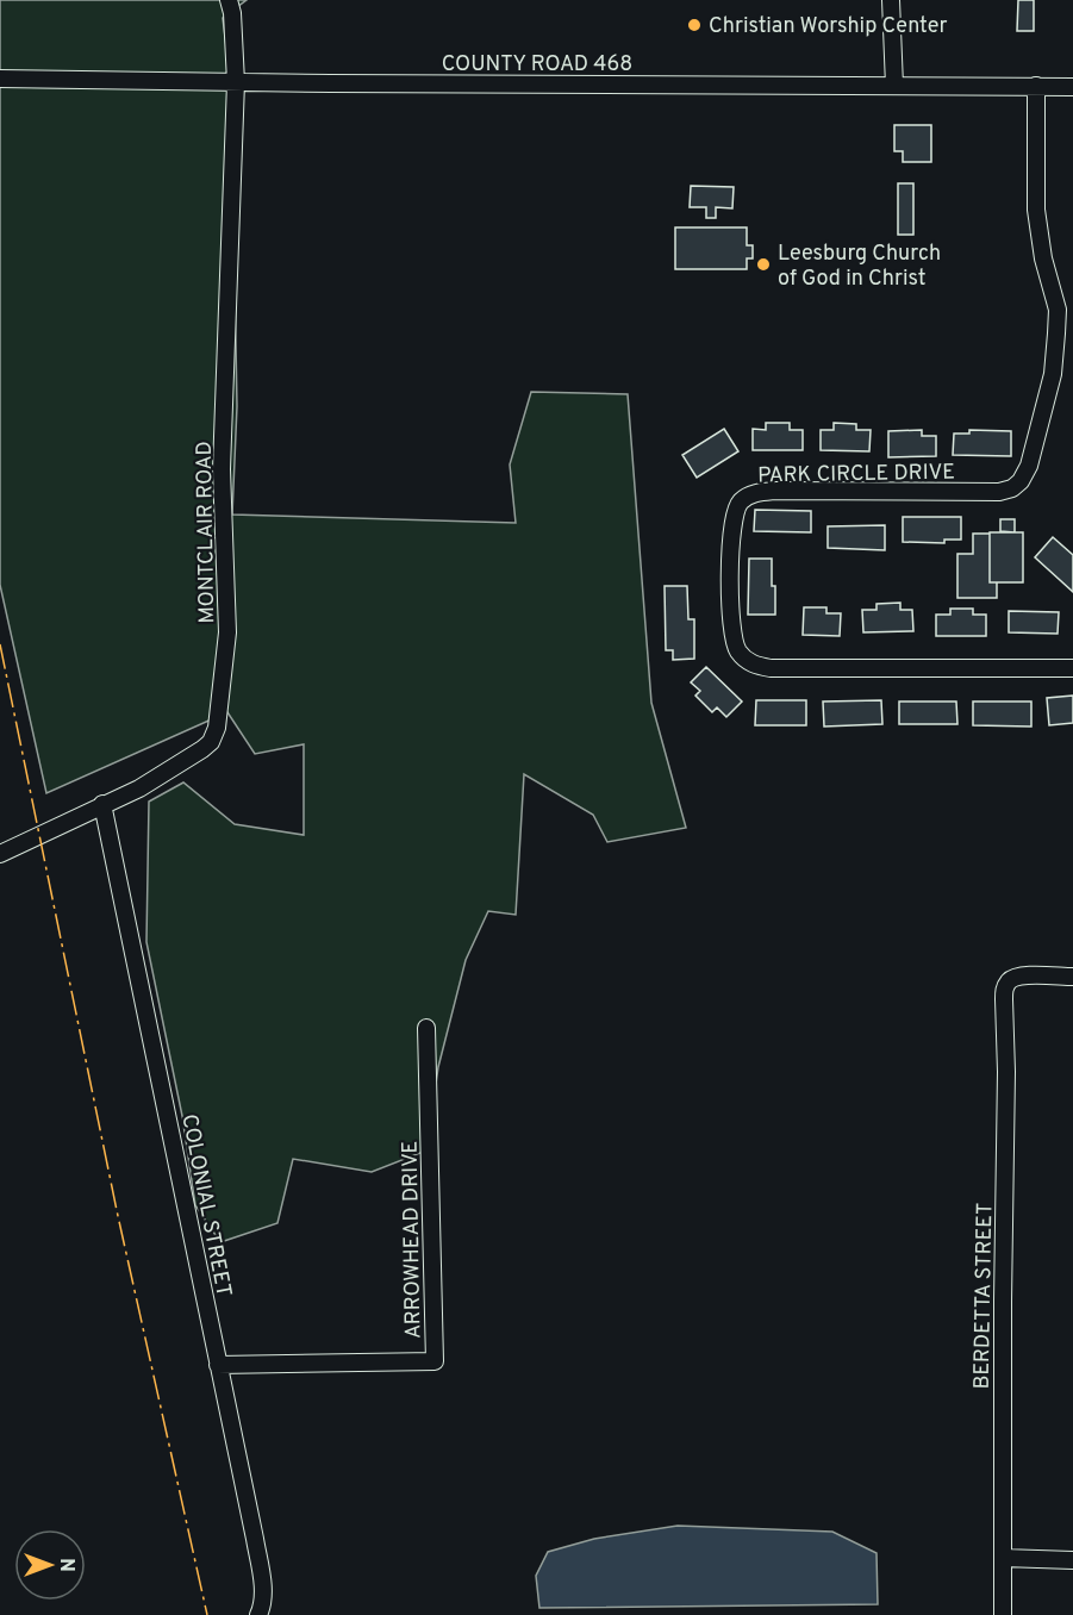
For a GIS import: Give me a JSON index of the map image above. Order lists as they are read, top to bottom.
{
  "streets": {
    "street": [
      "COUNTY ROAD 468",
      "PARK CIRCLE DRIVE",
      "MONTCLAIR ROAD",
      "COLONIAL STREET",
      "ARROWHEAD DRIVE",
      "BERDETTA STREET"
    ]
  },
  "crossings": [
    ["COUNTY ROAD 468", "PARK CIRCLE DRIVE"],
    ["COUNTY ROAD 468", "MONTCLAIR ROAD"],
    ["MONTCLAIR ROAD", "COLONIAL STREET"],
    ["COLONIAL STREET", "ARROWHEAD DRIVE"]
  ],
  "places": ["Christian Worship Center", "Leesburg Church of God in Christ"],
  "north": "right"
}
